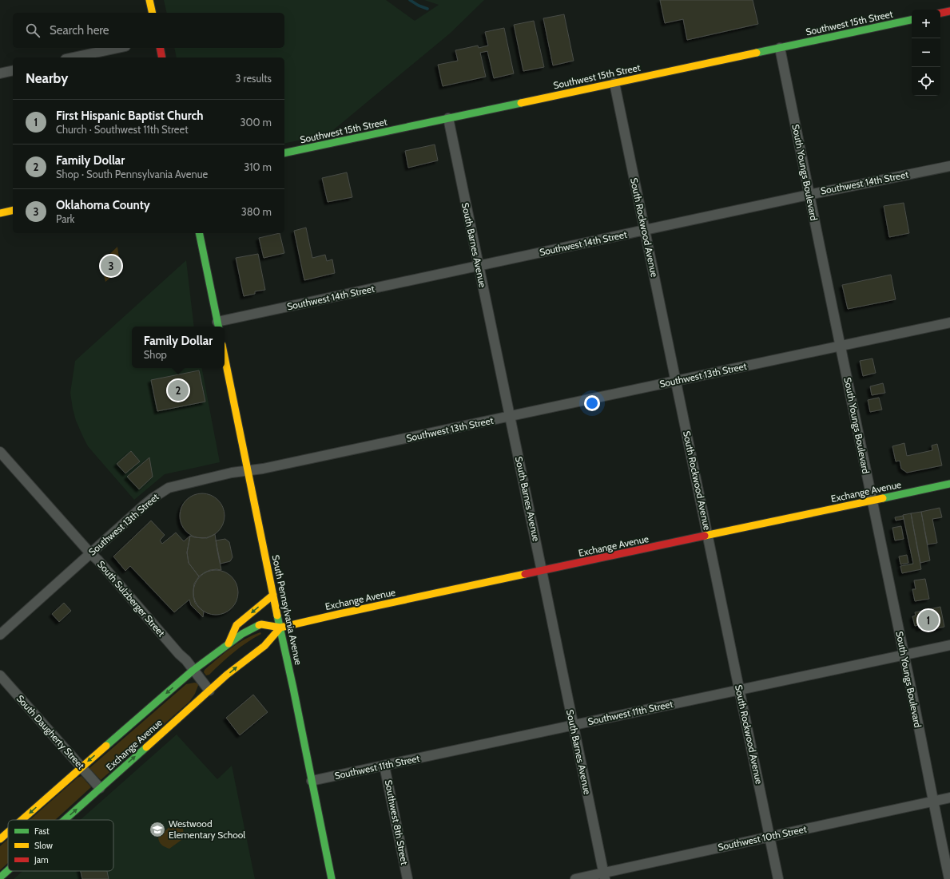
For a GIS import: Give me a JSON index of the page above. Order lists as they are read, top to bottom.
{
  "streets": {
    "main road": ["Southwest 15th Street", "Exchange Avenue", "South Pennsylvania Avenue"],
    "street": [
      "South Youngs Boulevard",
      "Southwest 14th Street",
      "South Rockwood Avenue",
      "South Barnes Avenue",
      "Southwest 13th Street",
      "South Sulzberger Street",
      "Southwest 11th Street",
      "South Daugherty Street",
      "Southwest 8th Street",
      "Southwest 10th Street"
    ]
  },
  "crossings": [
    ["Southwest 15th Street", "South Youngs Boulevard"],
    ["Southwest 15th Street", "South Rockwood Avenue"],
    ["Southwest 15th Street", "South Barnes Avenue"],
    ["South Youngs Boulevard", "Southwest 14th Street"],
    ["South Youngs Boulevard", "Southwest 13th Street"],
    ["South Youngs Boulevard", "Exchange Avenue"],
    ["South Youngs Boulevard", "Southwest 11th Street"],
    ["South Youngs Boulevard", "Southwest 10th Street"],
    ["Southwest 14th Street", "South Rockwood Avenue"],
    ["Southwest 14th Street", "South Barnes Avenue"],
    ["South Rockwood Avenue", "Southwest 13th Street"],
    ["South Rockwood Avenue", "Exchange Avenue"],
    ["South Rockwood Avenue", "Southwest 11th Street"],
    ["South Rockwood Avenue", "Southwest 10th Street"],
    ["South Barnes Avenue", "Southwest 13th Street"],
    ["South Barnes Avenue", "Exchange Avenue"],
    ["South Barnes Avenue", "Southwest 11th Street"],
    ["South Barnes Avenue", "Southwest 10th Street"],
    ["Southwest 13th Street", "South Sulzberger Street"],
    ["Southwest 13th Street", "South Pennsylvania Avenue"],
    ["Exchange Avenue", "South Sulzberger Street"],
    ["Exchange Avenue", "South Pennsylvania Avenue"],
    ["Exchange Avenue", "South Daugherty Street"],
    ["South Pennsylvania Avenue", "Southwest 11th Street"],
    ["Southwest 11th Street", "Southwest 8th Street"]
  ],
  "places": {
    "school or university": ["Westwood Elementary School"]
  },
  "legend": ["Fast", "Slow", "Jam"],
  "page": {
    "map_buttons": ["+", "−"],
    "search": "Search here",
    "heading": ["Nearby", "3 results"],
    "list": [
      {
        "mark": "1",
        "name": "First Hispanic Baptist Church",
        "note": "Church · Southwest 11th Street",
        "value": "300 m"
      },
      {
        "mark": "2",
        "name": "Family Dollar",
        "note": "Shop · South Pennsylvania Avenue",
        "value": "310 m"
      },
      {
        "mark": "3",
        "name": "Oklahoma County",
        "note": "Park",
        "value": "380 m"
      }
    ],
    "pins": ["3", "2", "1"],
    "popup": ["Family Dollar", "Shop"]
  }
}
